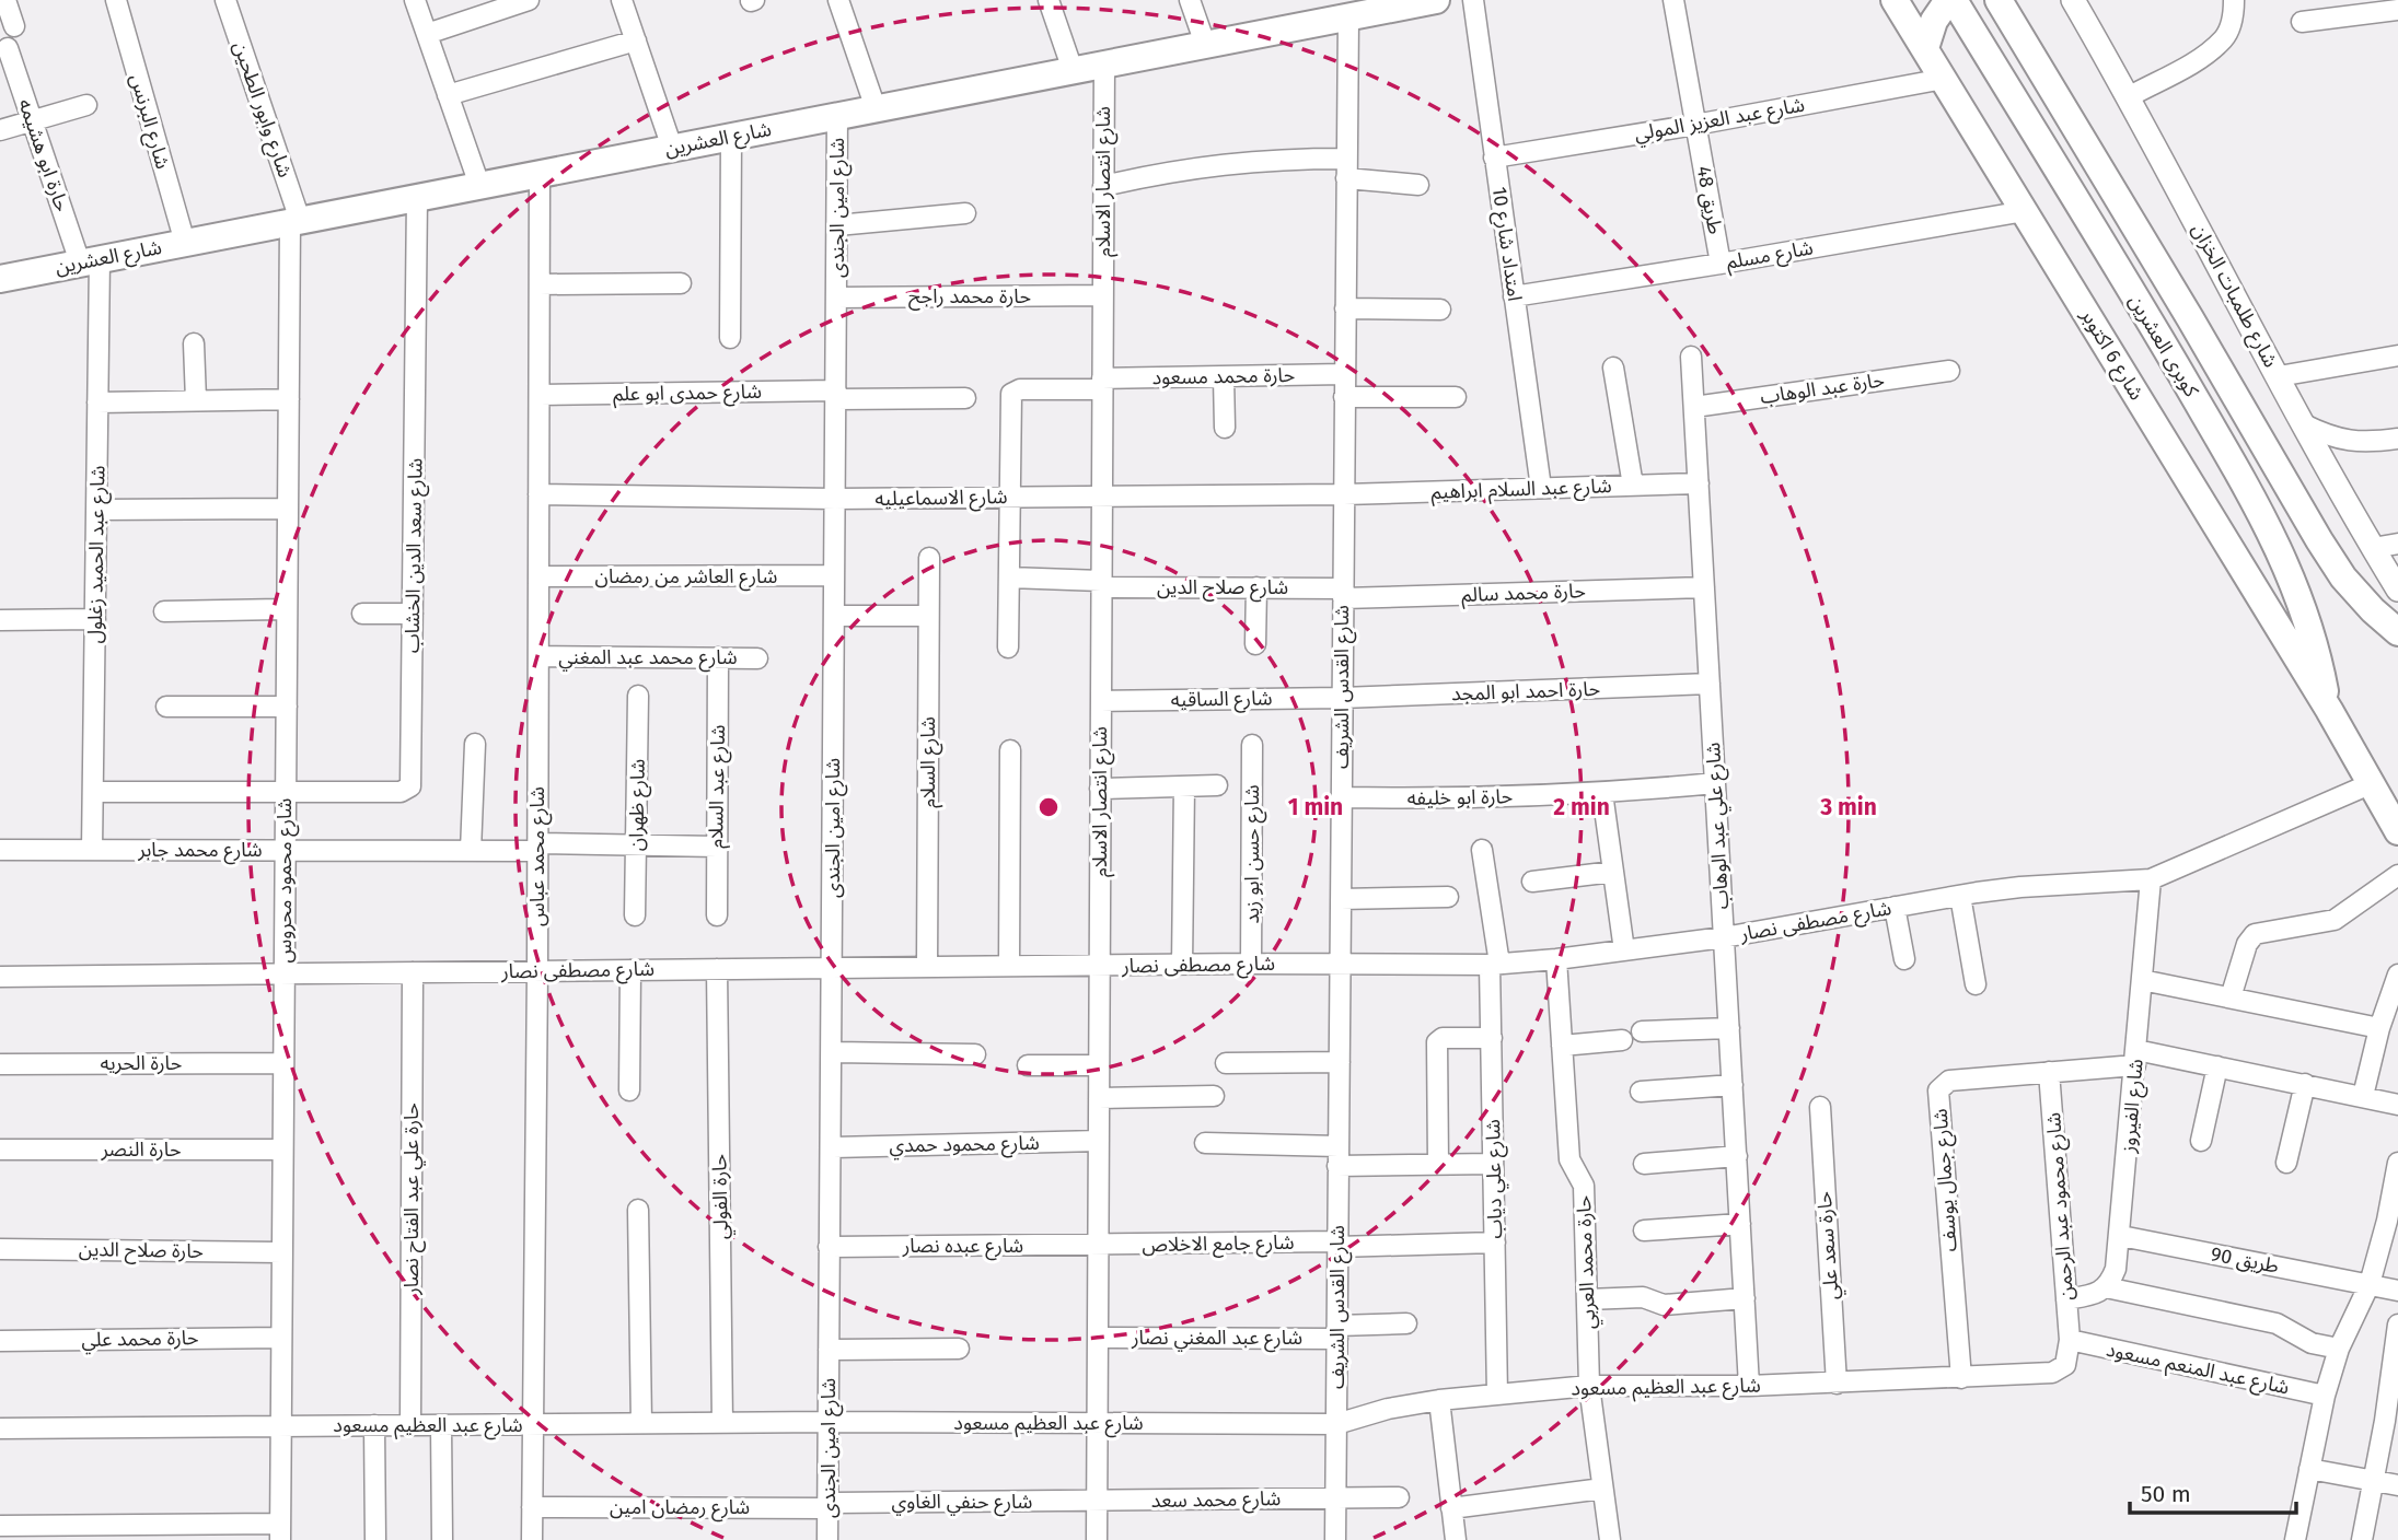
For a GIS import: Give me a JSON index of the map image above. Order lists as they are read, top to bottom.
{
  "streets": {
    "main road": ["شارع العشرين", "كوبرى العشرين", "شارع 6 اكتوبر"],
    "street": [
      "شارع وابور الطحين",
      "شارع عبد العزيز المولي",
      "شارع البرنس",
      "حارة ابو هشيمه",
      "شارع انتصار الاسلام",
      "طريق 48",
      "شارع امين الجندى",
      "امتداد شارع 10",
      "شارع مسلم",
      "شارع طلمبات الخزان",
      "حارة محمد راجح",
      "حارة محمد مسعود",
      "حارة عبد الوهاب",
      "شارع حمدى ابو علم",
      "شارع عبد السلام ابراهيم",
      "شارع الاسماعيليه",
      "شارع عبد الحميد زغلول",
      "شارع سعد الدين الخشاب",
      "شارع العاشر من رمضان",
      "شارع صلاح الدين",
      "حارة محمد سالم",
      "شارع محمد عبد المغني",
      "شارع القدس الشريف",
      "حارة احمد ابو المجد",
      "شارع الساقيه",
      "شارع السلام",
      "شارع عبد السلام",
      "حارة ابو خليفه",
      "شارع ظهران",
      "شارع علي عبد الوهاب",
      "شارع محمد جابر",
      "شارع حسن ابو زيد",
      "شارع محمد عباس",
      "شارع محمود محروس",
      "شارع مصطفى نصار",
      "حارة الحريه",
      "شارع الفيروز",
      "شارع محمود حمدي",
      "حارة النصر",
      "شارع علي دياب",
      "شارع جمال يوسف",
      "حارة الفولي",
      "حارة علي عبد الفتاح نصار",
      "شارع محمود عبد الرحمن",
      "شارع جامع الاخلاص",
      "شارع عبده نصار",
      "حارة سعد علي",
      "حارة صلاح الدين",
      "طريق 90",
      "حارة محمد العربي",
      "شارع عبد المغني نصار",
      "حارة محمد علي",
      "شارع عبد المنعم مسعود",
      "شارع عبد العظيم مسعود",
      "شارع محمد سعد",
      "شارع حنفي الغاوي",
      "شارع رمضان امين"
    ]
  },
  "crossings": [
    ["شارع وابور الطحين", "شارع العشرين"],
    ["شارع وابور الطحين", "شارع محمود محروس"],
    ["شارع عبد العزيز المولي", "طريق 48"],
    ["شارع عبد العزيز المولي", "امتداد شارع 10"],
    ["شارع عبد العزيز المولي", "شارع 6 اكتوبر"],
    ["شارع البرنس", "شارع العشرين"],
    ["شارع العشرين", "حارة ابو هشيمه"],
    ["شارع العشرين", "شارع انتصار الاسلام"],
    ["شارع العشرين", "شارع امين الجندى"],
    ["شارع العشرين", "شارع عبد الحميد زغلول"],
    ["شارع العشرين", "شارع سعد الدين الخشاب"],
    ["شارع العشرين", "شارع القدس الشريف"],
    ["شارع العشرين", "شارع محمد عباس"],
    ["شارع العشرين", "شارع محمود محروس"],
    ["حارة ابو هشيمه", "شارع عبد الحميد زغلول"],
    ["شارع انتصار الاسلام", "حارة محمد راجح"],
    ["شارع انتصار الاسلام", "حارة محمد مسعود"],
    ["شارع انتصار الاسلام", "شارع الاسماعيليه"],
    ["شارع انتصار الاسلام", "شارع صلاح الدين"],
    ["شارع انتصار الاسلام", "شارع الساقيه"],
    ["شارع انتصار الاسلام", "شارع مصطفى نصار"],
    ["شارع انتصار الاسلام", "شارع محمود حمدي"],
    ["شارع انتصار الاسلام", "شارع جامع الاخلاص"],
    ["شارع انتصار الاسلام", "شارع عبده نصار"],
    ["شارع انتصار الاسلام", "شارع عبد المغني نصار"],
    ["شارع انتصار الاسلام", "شارع عبد العظيم مسعود"],
    ["شارع انتصار الاسلام", "شارع محمد سعد"],
    ["شارع انتصار الاسلام", "شارع حنفي الغاوي"],
    ["طريق 48", "شارع مسلم"],
    ["شارع امين الجندى", "حارة محمد راجح"],
    ["شارع امين الجندى", "شارع حمدى ابو علم"],
    ["شارع امين الجندى", "شارع الاسماعيليه"],
    ["شارع امين الجندى", "شارع العاشر من رمضان"],
    ["شارع امين الجندى", "شارع مصطفى نصار"],
    ["شارع امين الجندى", "شارع محمود حمدي"],
    ["شارع امين الجندى", "شارع عبده نصار"],
    ["شارع امين الجندى", "شارع عبد العظيم مسعود"],
    ["شارع امين الجندى", "شارع حنفي الغاوي"],
    ["شارع امين الجندى", "شارع رمضان امين"],
    ["امتداد شارع 10", "شارع مسلم"],
    ["امتداد شارع 10", "شارع عبد السلام ابراهيم"],
    ["شارع مسلم", "شارع 6 اكتوبر"],
    ["كوبرى العشرين", "شارع 6 اكتوبر"],
    ["حارة محمد مسعود", "شارع الاسماعيليه"],
    ["حارة محمد مسعود", "شارع القدس الشريف"],
    ["حارة عبد الوهاب", "شارع علي عبد الوهاب"],
    ["شارع حمدى ابو علم", "شارع محمد عباس"],
    ["شارع عبد السلام ابراهيم", "شارع الاسماعيليه"],
    ["شارع عبد السلام ابراهيم", "شارع القدس الشريف"],
    ["شارع عبد السلام ابراهيم", "شارع علي عبد الوهاب"],
    ["شارع الاسماعيليه", "شارع القدس الشريف"],
    ["شارع الاسماعيليه", "شارع محمد عباس"],
    ["شارع عبد الحميد زغلول", "شارع محمد جابر"],
    ["شارع سعد الدين الخشاب", "شارع محمود محروس"],
    ["شارع العاشر من رمضان", "شارع محمد عباس"],
    ["شارع صلاح الدين", "حارة محمد سالم"],
    ["شارع صلاح الدين", "شارع القدس الشريف"],
    ["حارة محمد سالم", "شارع القدس الشريف"],
    ["حارة محمد سالم", "شارع علي عبد الوهاب"],
    ["شارع محمد عبد المغني", "شارع عبد السلام"],
    ["شارع محمد عبد المغني", "شارع محمد عباس"],
    ["شارع القدس الشريف", "حارة احمد ابو المجد"],
    ["شارع القدس الشريف", "شارع الساقيه"],
    ["شارع القدس الشريف", "حارة ابو خليفه"],
    ["شارع القدس الشريف", "شارع مصطفى نصار"],
    ["شارع القدس الشريف", "شارع جامع الاخلاص"],
    ["شارع القدس الشريف", "شارع عبد المغني نصار"],
    ["شارع القدس الشريف", "شارع عبد العظيم مسعود"],
    ["شارع القدس الشريف", "شارع محمد سعد"],
    ["حارة احمد ابو المجد", "شارع الساقيه"],
    ["حارة احمد ابو المجد", "شارع علي عبد الوهاب"],
    ["شارع السلام", "شارع مصطفى نصار"],
    ["شارع عبد السلام", "شارع محمد جابر"],
    ["حارة ابو خليفه", "شارع علي عبد الوهاب"],
    ["شارع ظهران", "شارع محمد جابر"],
    ["شارع علي عبد الوهاب", "شارع مصطفى نصار"],
    ["شارع علي عبد الوهاب", "شارع عبد العظيم مسعود"],
    ["شارع محمد جابر", "شارع محمد عباس"],
    ["شارع محمد جابر", "شارع محمود محروس"],
    ["شارع حسن ابو زيد", "شارع مصطفى نصار"],
    ["شارع محمد عباس", "شارع مصطفى نصار"],
    ["شارع محمد عباس", "شارع عبد العظيم مسعود"],
    ["شارع محمد عباس", "شارع رمضان امين"],
    ["شارع محمود محروس", "شارع مصطفى نصار"],
    ["شارع محمود محروس", "حارة الحريه"],
    ["شارع محمود محروس", "حارة النصر"],
    ["شارع محمود محروس", "حارة صلاح الدين"],
    ["شارع محمود محروس", "حارة محمد علي"],
    ["شارع محمود محروس", "شارع عبد العظيم مسعود"],
    ["شارع مصطفى نصار", "شارع الفيروز"],
    ["شارع مصطفى نصار", "شارع علي دياب"],
    ["شارع مصطفى نصار", "حارة الفولي"],
    ["شارع مصطفى نصار", "حارة علي عبد الفتاح نصار"],
    ["شارع مصطفى نصار", "حارة محمد العربي"],
    ["شارع الفيروز", "شارع جمال يوسف"],
    ["شارع الفيروز", "طريق 90"],
    ["شارع علي دياب", "شارع جامع الاخلاص"],
    ["شارع علي دياب", "شارع عبد العظيم مسعود"],
    ["شارع جمال يوسف", "شارع محمود عبد الرحمن"],
    ["شارع جمال يوسف", "شارع عبد العظيم مسعود"],
    ["حارة الفولي", "شارع عبد العظيم مسعود"],
    ["حارة علي عبد الفتاح نصار", "شارع عبد العظيم مسعود"],
    ["شارع محمود عبد الرحمن", "شارع عبد المنعم مسعود"],
    ["شارع محمود عبد الرحمن", "شارع عبد العظيم مسعود"],
    ["شارع جامع الاخلاص", "شارع عبده نصار"],
    ["حارة سعد علي", "شارع عبد العظيم مسعود"],
    ["حارة محمد العربي", "شارع عبد العظيم مسعود"],
    ["شارع عبد المنعم مسعود", "شارع عبد العظيم مسعود"],
    ["شارع محمد سعد", "شارع حنفي الغاوي"],
    ["شارع حنفي الغاوي", "شارع رمضان امين"]
  ],
  "scale_bar": "50 m",
  "rings": ["1 min", "2 min", "3 min"]
}
